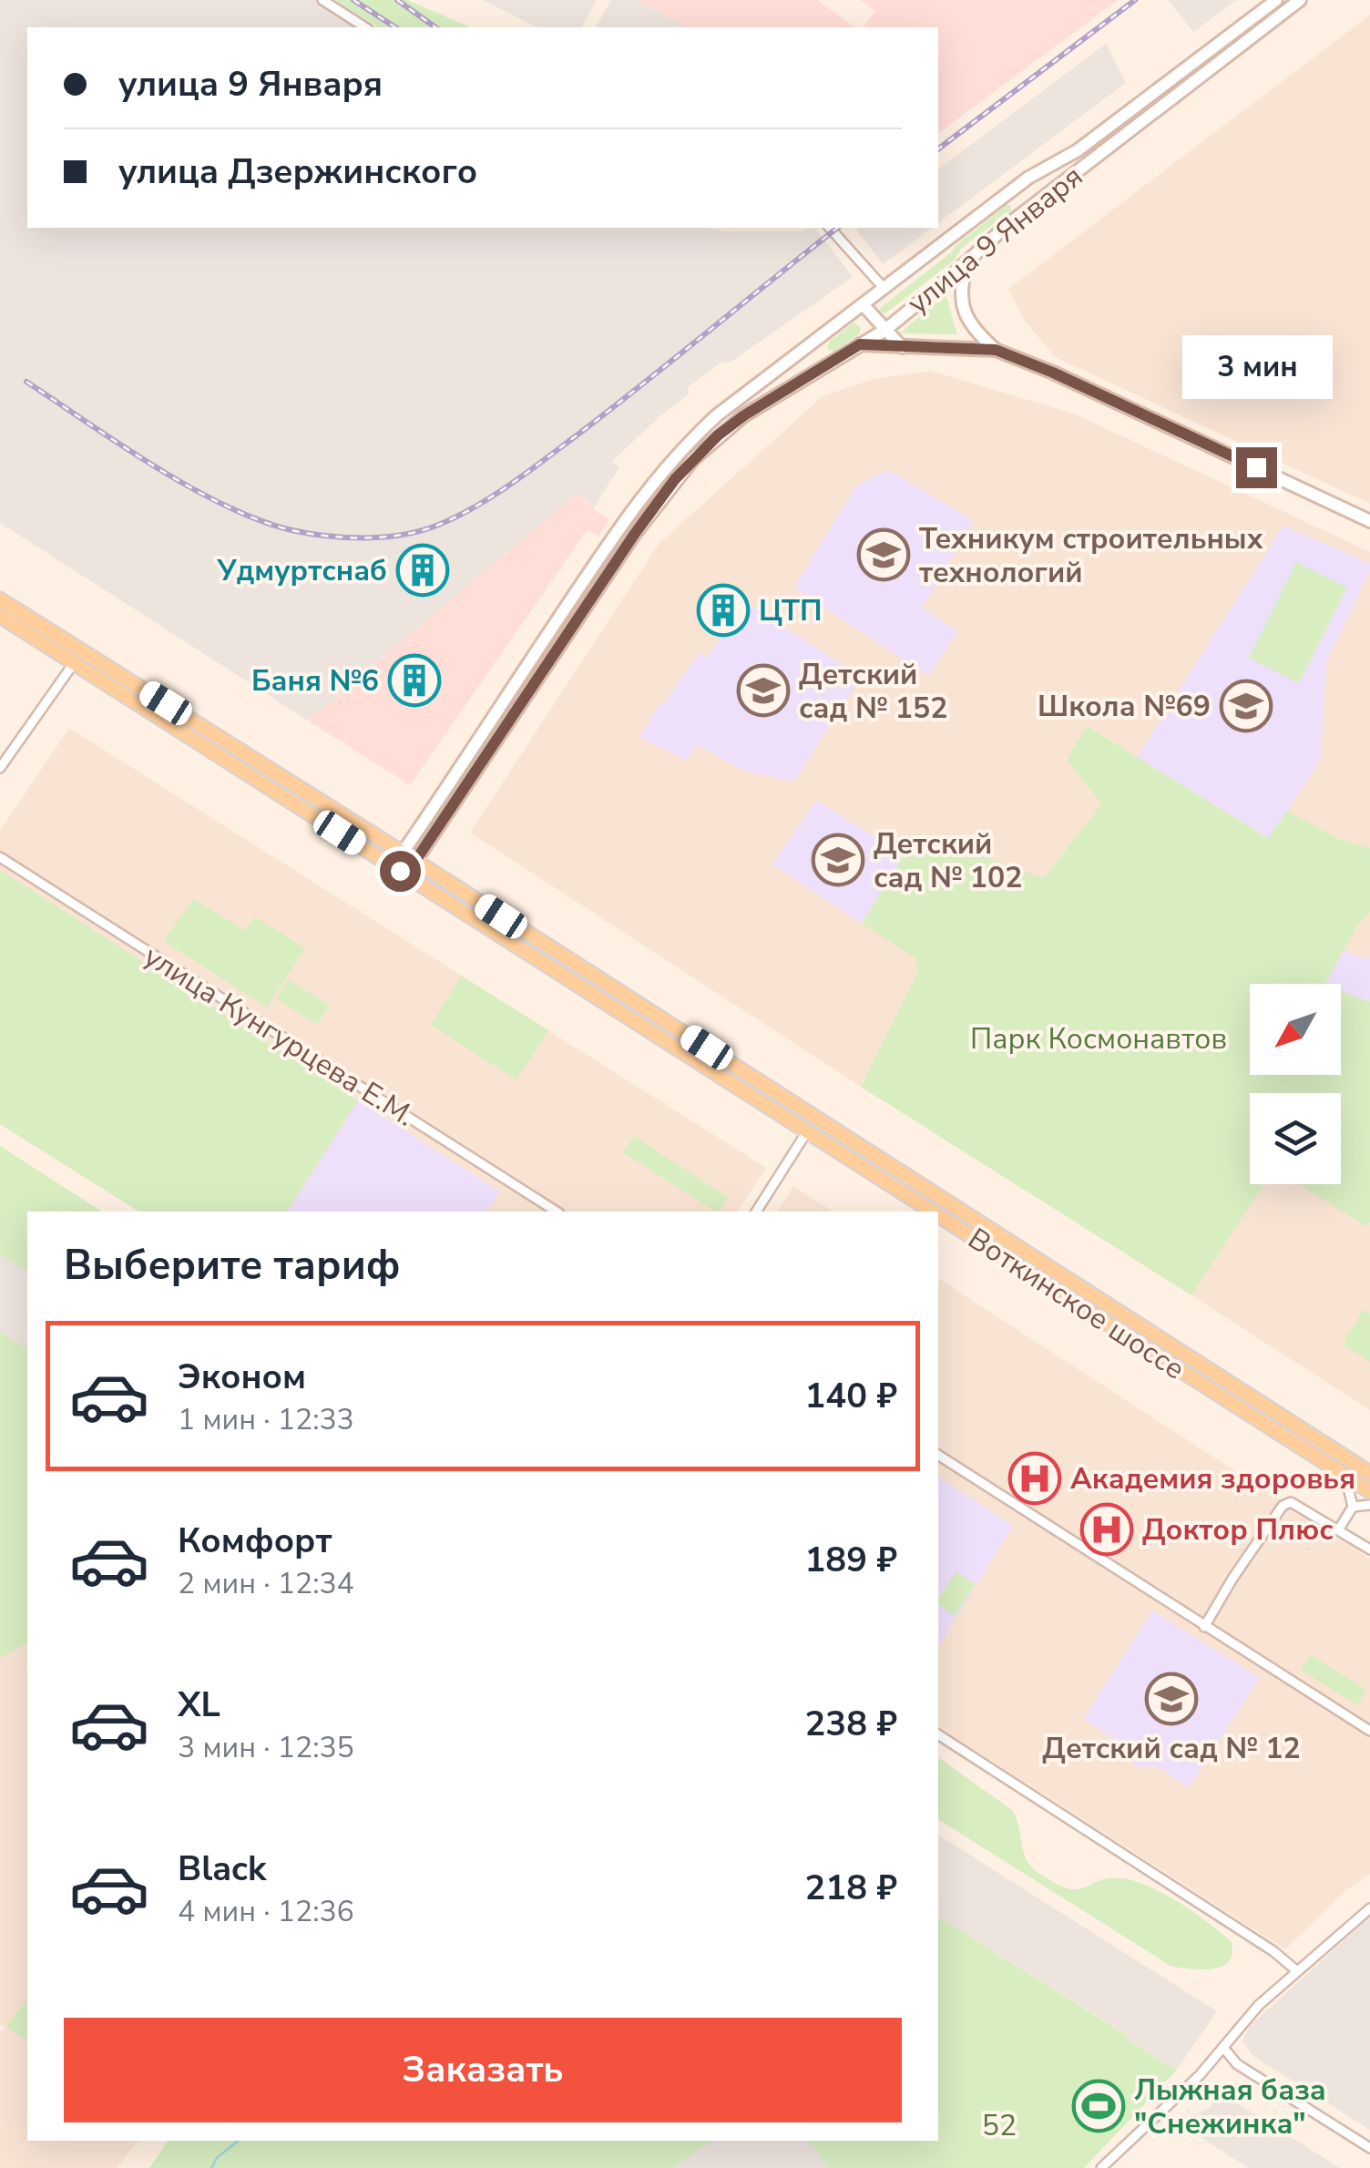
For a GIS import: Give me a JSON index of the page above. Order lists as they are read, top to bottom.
{
  "streets": {
    "main road": ["улица 9 Января", "Воткинское шоссе"],
    "street": ["улица Кунгурцева Е.М."]
  },
  "crossings": [
    ["улица 9 Января", "Воткинское шоссе"]
  ],
  "parks": ["Парк Космонавтов", "52"],
  "places": {
    "school or university": [
      "Техникум строительных технологий",
      "Детский сад № 152",
      "Школа №69",
      "Детский сад № 102",
      "Детский сад № 12"
    ],
    "building": ["Удмуртснаб", "ЦТП", "Баня №6"],
    "hospital": ["Академия здоровья", "Доктор Плюс"],
    "sports": ["Лыжная база \"Снежинка\""]
  },
  "north": "bottom left",
  "page": {
    "banner": ["улица 9 Января", "улица Дзержинского"],
    "bubble": "3 мин",
    "heading": "Выберите тариф",
    "list": [
      {
        "name": "Эконом",
        "note": "1 мин · 12:33",
        "value": "140 ₽"
      },
      {
        "name": "Комфорт",
        "note": "2 мин · 12:34",
        "value": "189 ₽"
      },
      {
        "name": "XL",
        "note": "3 мин · 12:35",
        "value": "238 ₽"
      },
      {
        "name": "Black",
        "note": "4 мин · 12:36",
        "value": "218 ₽"
      }
    ],
    "buttons": "Заказать"
  }
}
